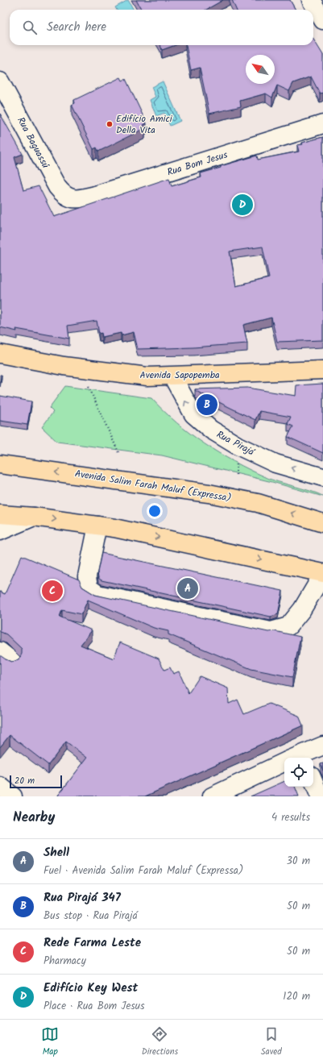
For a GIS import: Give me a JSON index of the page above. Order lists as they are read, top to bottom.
{
  "streets": {
    "main road": ["Avenida Sapopemba", "Avenida Salim Farah Maluf (Expressa)"],
    "street": ["Rua Baguassú", "Rua Bom Jesus", "Rua Pirajá"]
  },
  "crossings": [
    ["Rua Baguassú", "Rua Bom Jesus"],
    ["Avenida Sapopemba", "Rua Pirajá"]
  ],
  "one_way": ["Rua Pirajá"],
  "places": ["Edifício Amici Della Vita"],
  "scale_bar": "20 m",
  "north": "top left",
  "page": {
    "search": "Search here",
    "pins": [
      "D",
      "B",
      "A",
      "C"
    ],
    "scale": "20 m",
    "heading": ["Nearby", "4 results"],
    "list": [
      {
        "mark": "A",
        "name": "Shell",
        "note": "Fuel · Avenida Salim Farah Maluf (Expressa)",
        "value": "30 m"
      },
      {
        "mark": "B",
        "name": "Rua Pirajá 347",
        "note": "Bus stop · Rua Pirajá",
        "value": "50 m"
      },
      {
        "mark": "C",
        "name": "Rede Farma Leste",
        "note": "Pharmacy",
        "value": "50 m"
      },
      {
        "mark": "D",
        "name": "Edifício Key West",
        "note": "Place · Rua Bom Jesus",
        "value": "120 m"
      }
    ],
    "nav": ["Map", "Directions", "Saved"]
  }
}
